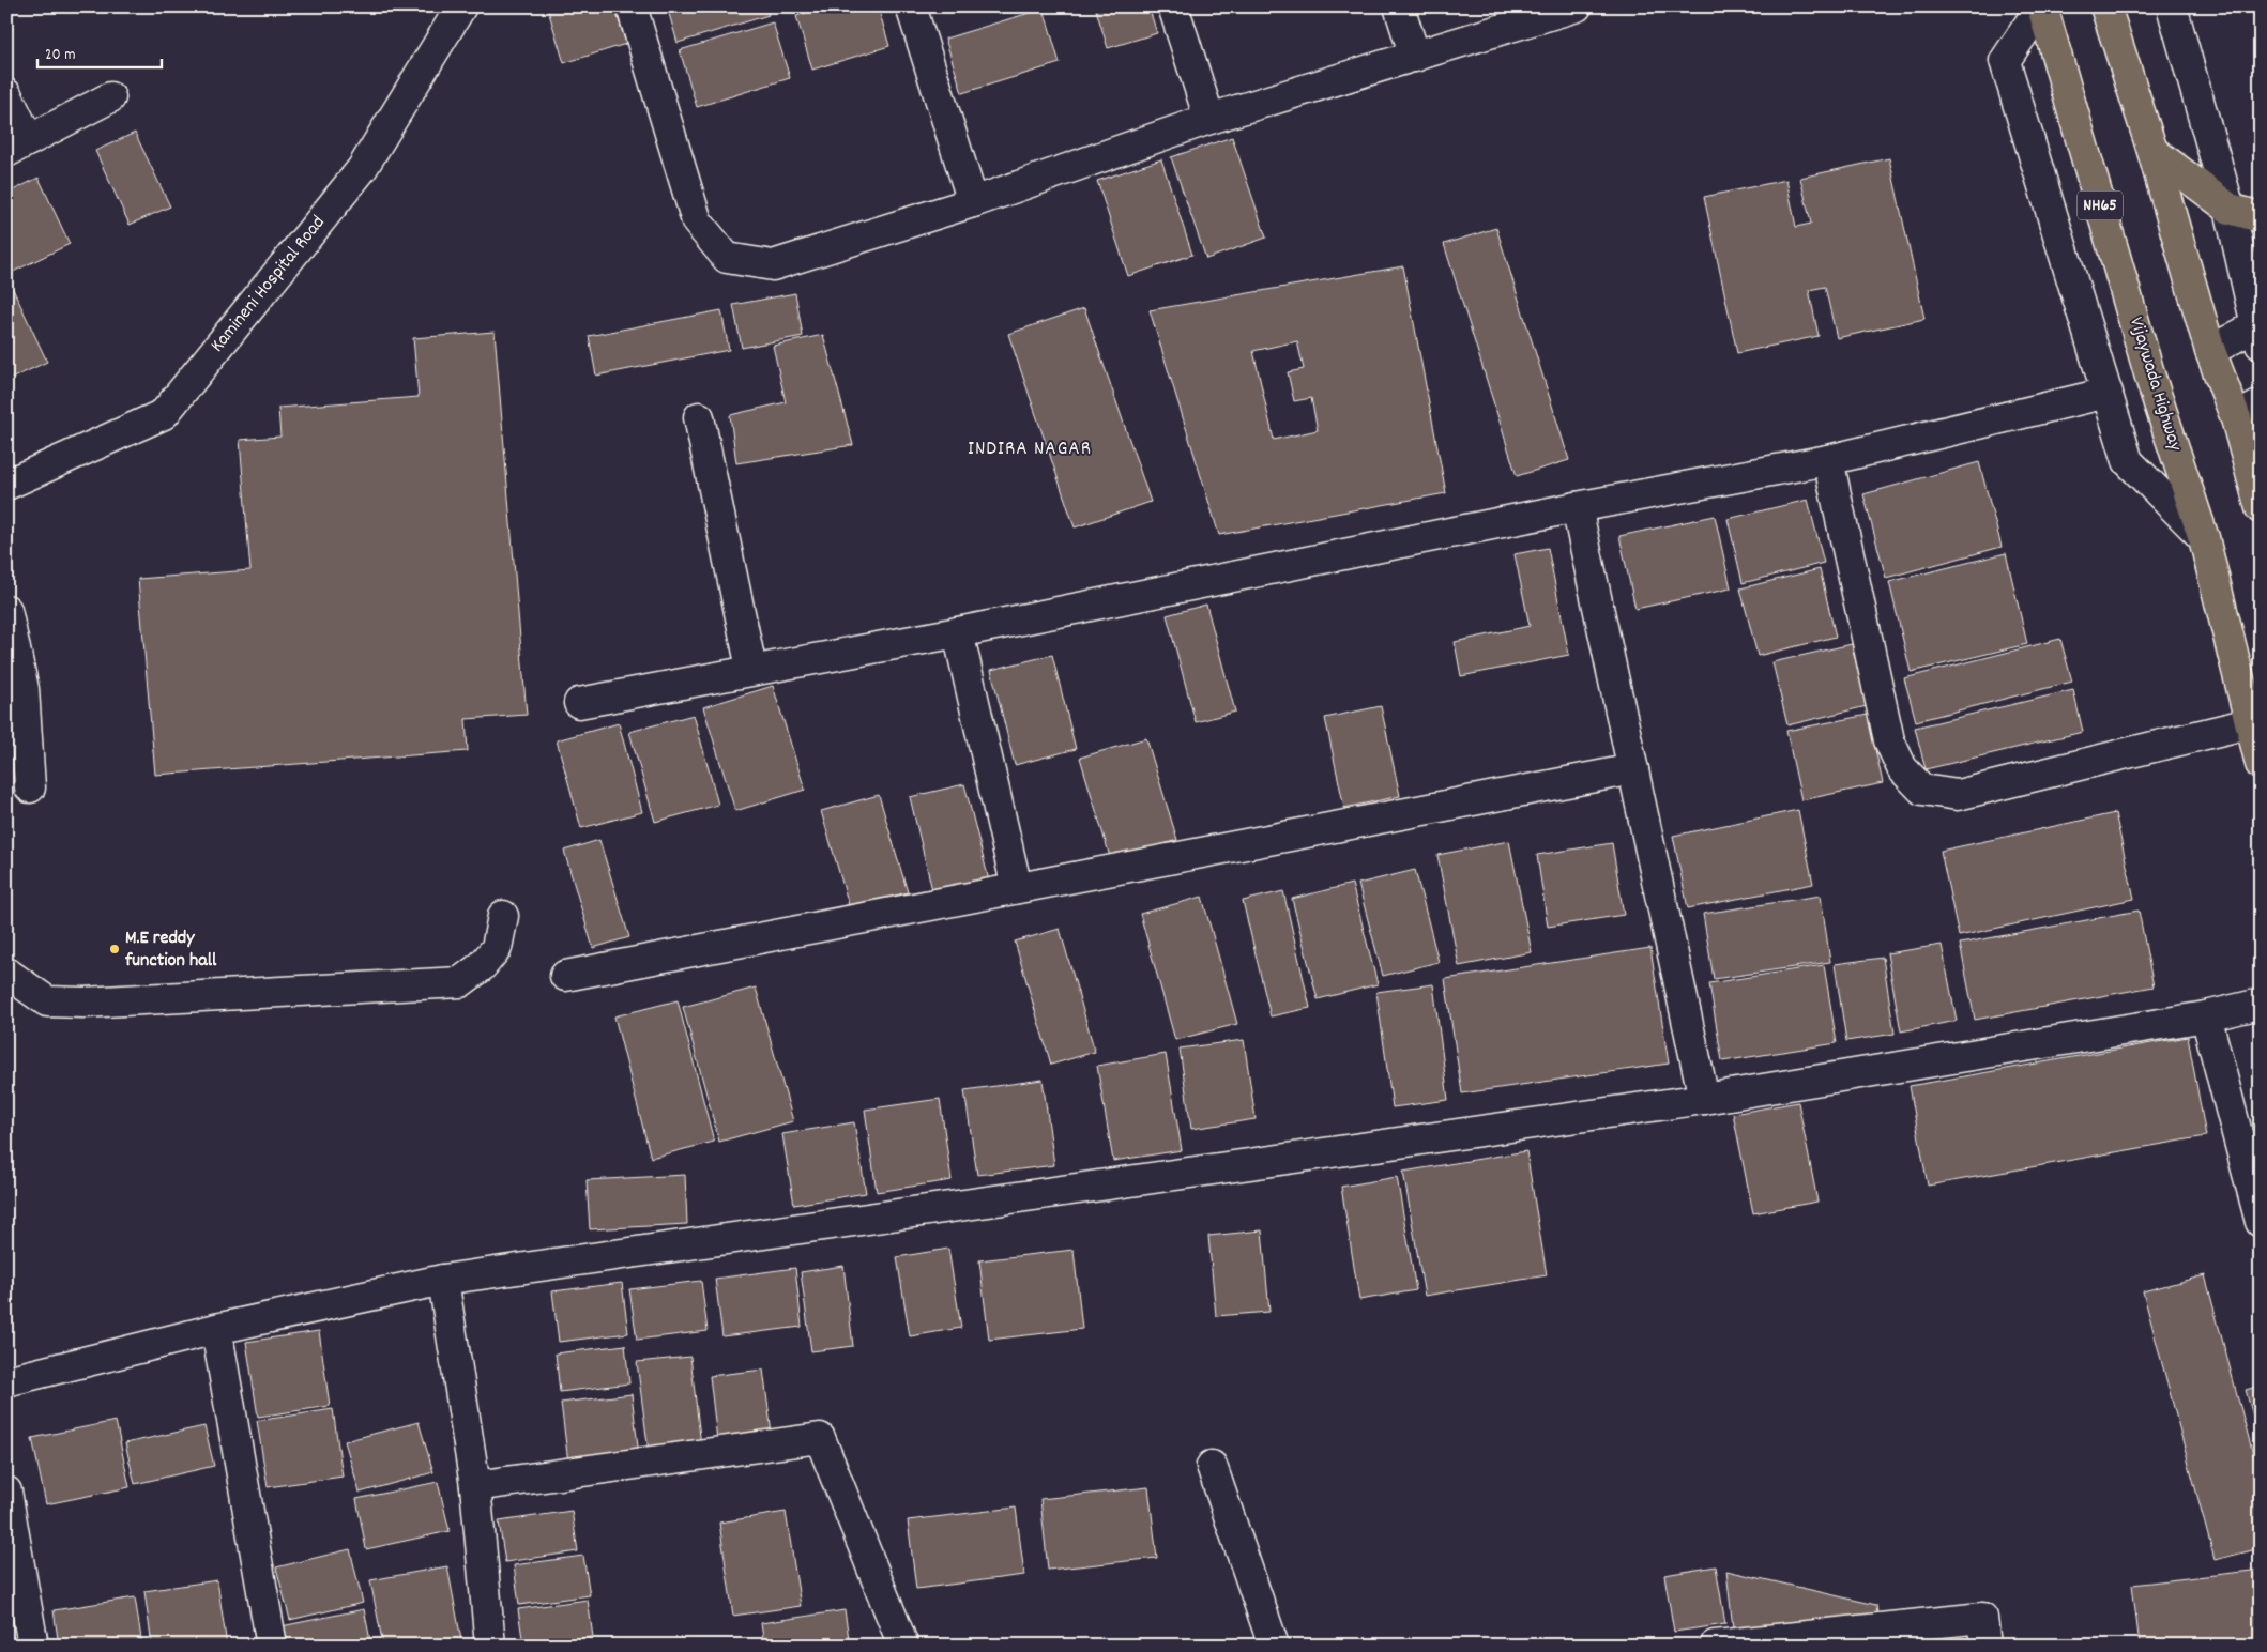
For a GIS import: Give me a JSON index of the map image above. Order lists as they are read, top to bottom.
{
  "streets": {
    "highway": ["NH65", "Vijaywada Highway"],
    "street": ["Kamineni Hospital Road"]
  },
  "districts": ["INDIRA NAGAR"],
  "places": ["M.E reddy function hall"],
  "scale_bar": "20 m"
}
